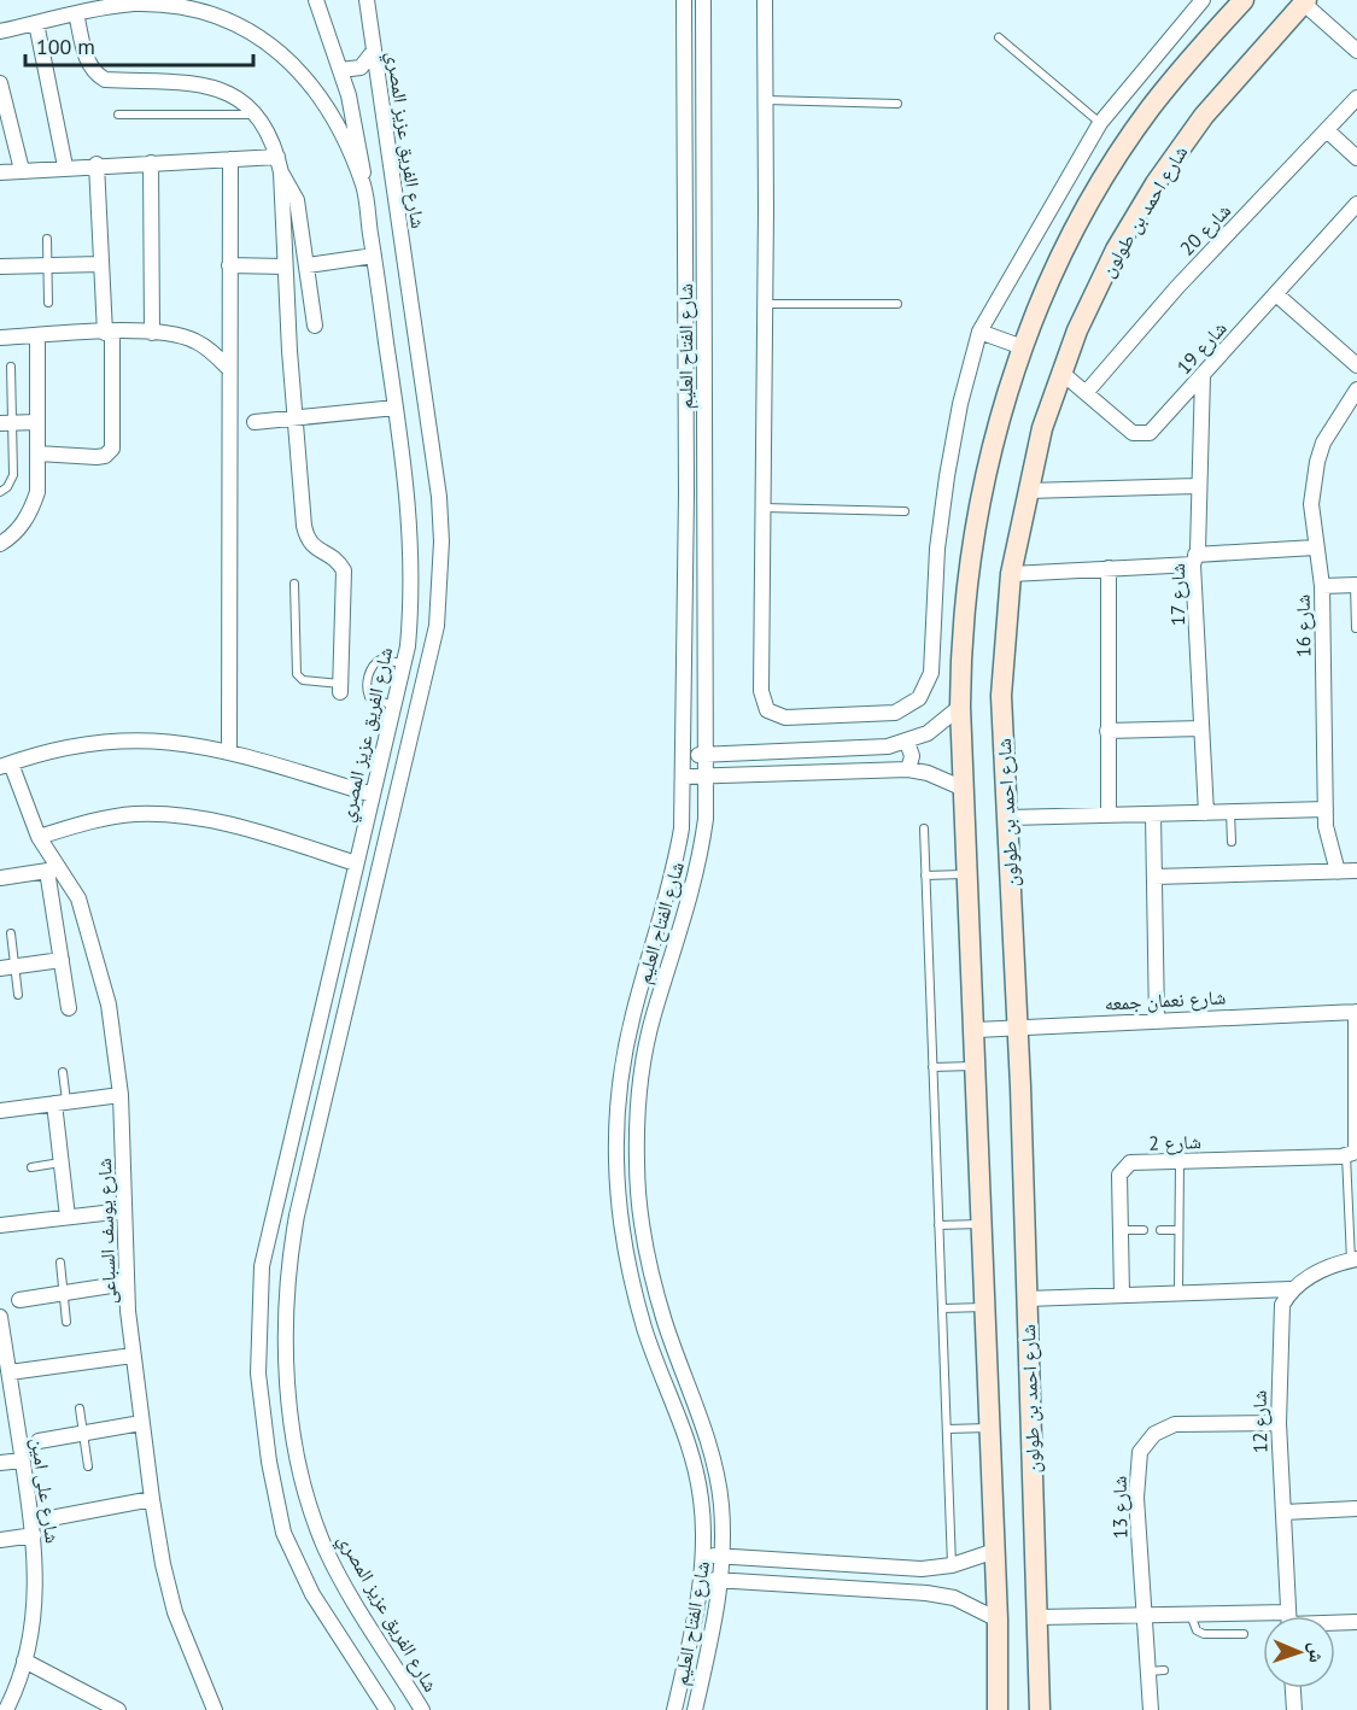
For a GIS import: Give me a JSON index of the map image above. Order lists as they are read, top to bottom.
{
  "streets": {
    "street": [
      "شارع الفريق عزيز المصري",
      "شارع احمد بن طولون",
      "شارع 20",
      "شارع الفتاح العليم",
      "شارع 19",
      "شارع 17",
      "شارع 16",
      "شارع نعمان جمعه",
      "شارع 2",
      "شارع يوسف السباعى",
      "شارع 12",
      "شارع على امين",
      "شارع 13"
    ]
  },
  "crossings": [
    ["شارع احمد بن طولون", "شارع 19"],
    ["شارع احمد بن طولون", "شارع نعمان جمعه"],
    ["شارع 20", "شارع 19"],
    ["شارع 19", "شارع 17"],
    ["شارع 12", "شارع 13"]
  ],
  "scale_bar": "100 m",
  "north": "right"
}
